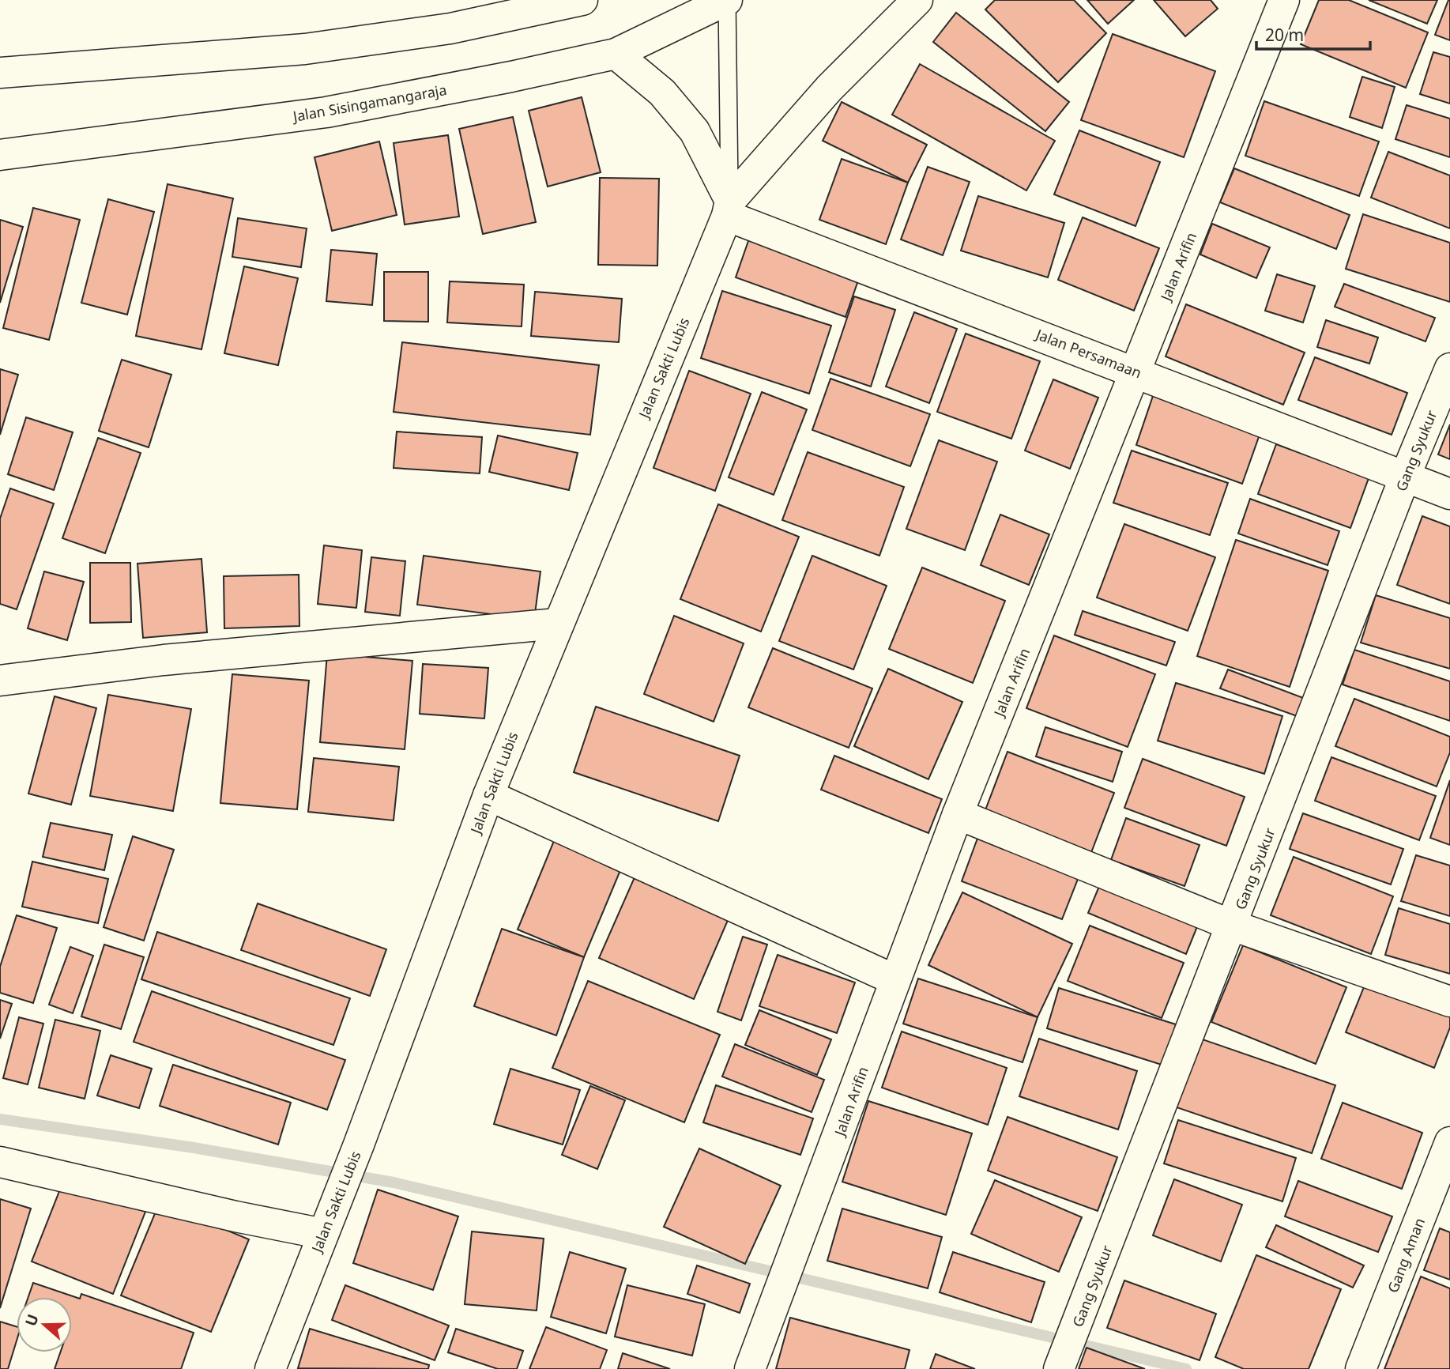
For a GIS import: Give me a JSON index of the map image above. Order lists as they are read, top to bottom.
{
  "streets": {
    "street": [
      "Jalan Sisingamangaraja",
      "Jalan Arifin",
      "Jalan Persamaan",
      "Jalan Sakti Lubis",
      "Gang Syukur",
      "Gang Aman"
    ]
  },
  "crossings": [
    ["Jalan Arifin", "Jalan Persamaan"],
    ["Jalan Persamaan", "Jalan Sakti Lubis"],
    ["Jalan Persamaan", "Gang Syukur"]
  ],
  "scale_bar": "20 m",
  "north": "left"
}
